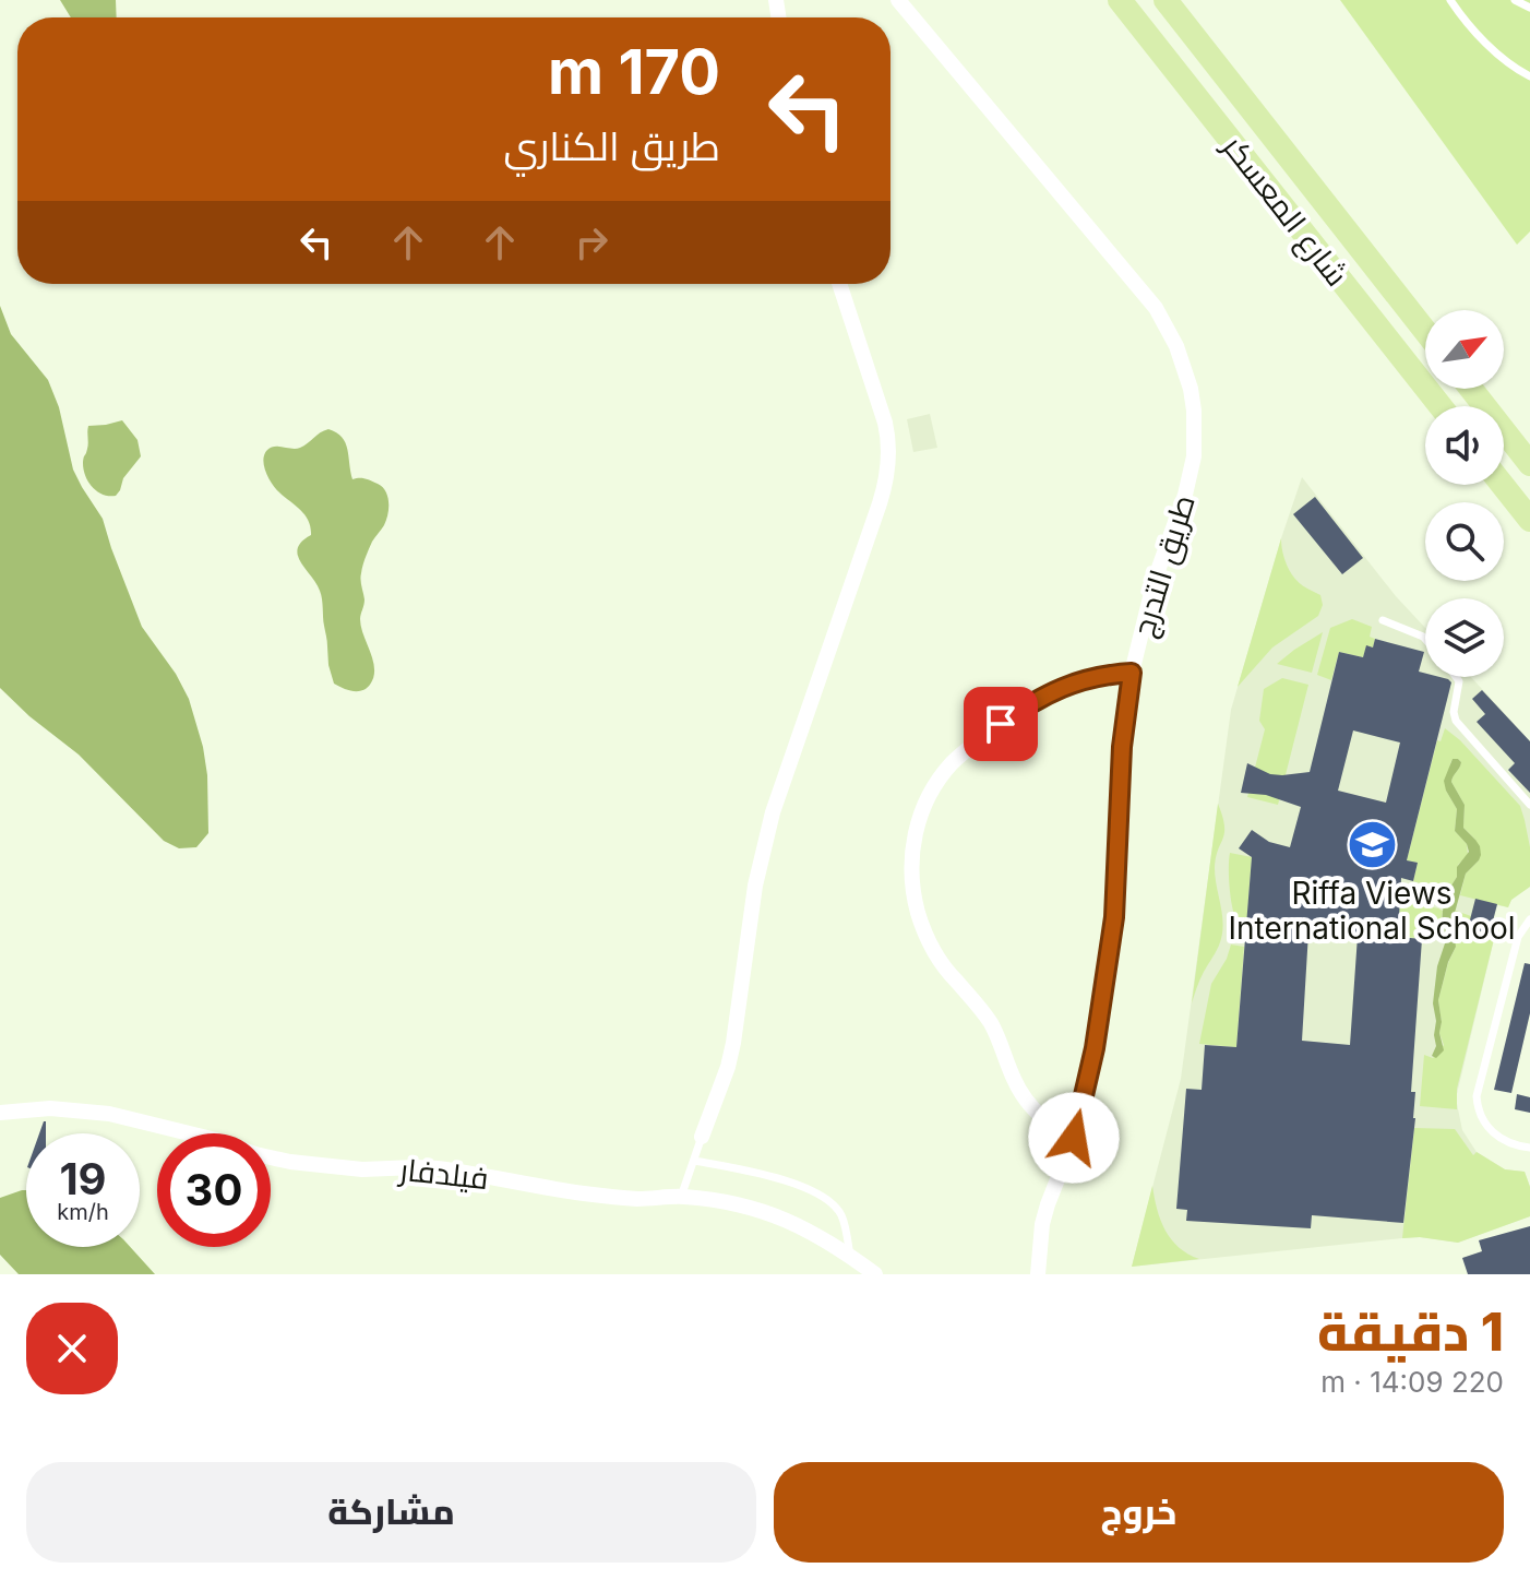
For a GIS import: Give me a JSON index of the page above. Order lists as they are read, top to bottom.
{
  "streets": {
    "main road": ["شارع المعسكر"],
    "street": ["طريق التدرج", "فيلدفار"]
  },
  "places": {
    "school or university": ["Riffa Views International School"]
  },
  "north": "top right",
  "page": {
    "turn": ["170 m", "طريق الكناري"],
    "speed": "19 km/h",
    "limit": "30",
    "heading": ["1 دقيقة", "220 m · 14:09"],
    "buttons": ["خروج", "مشاركة"]
  }
}
